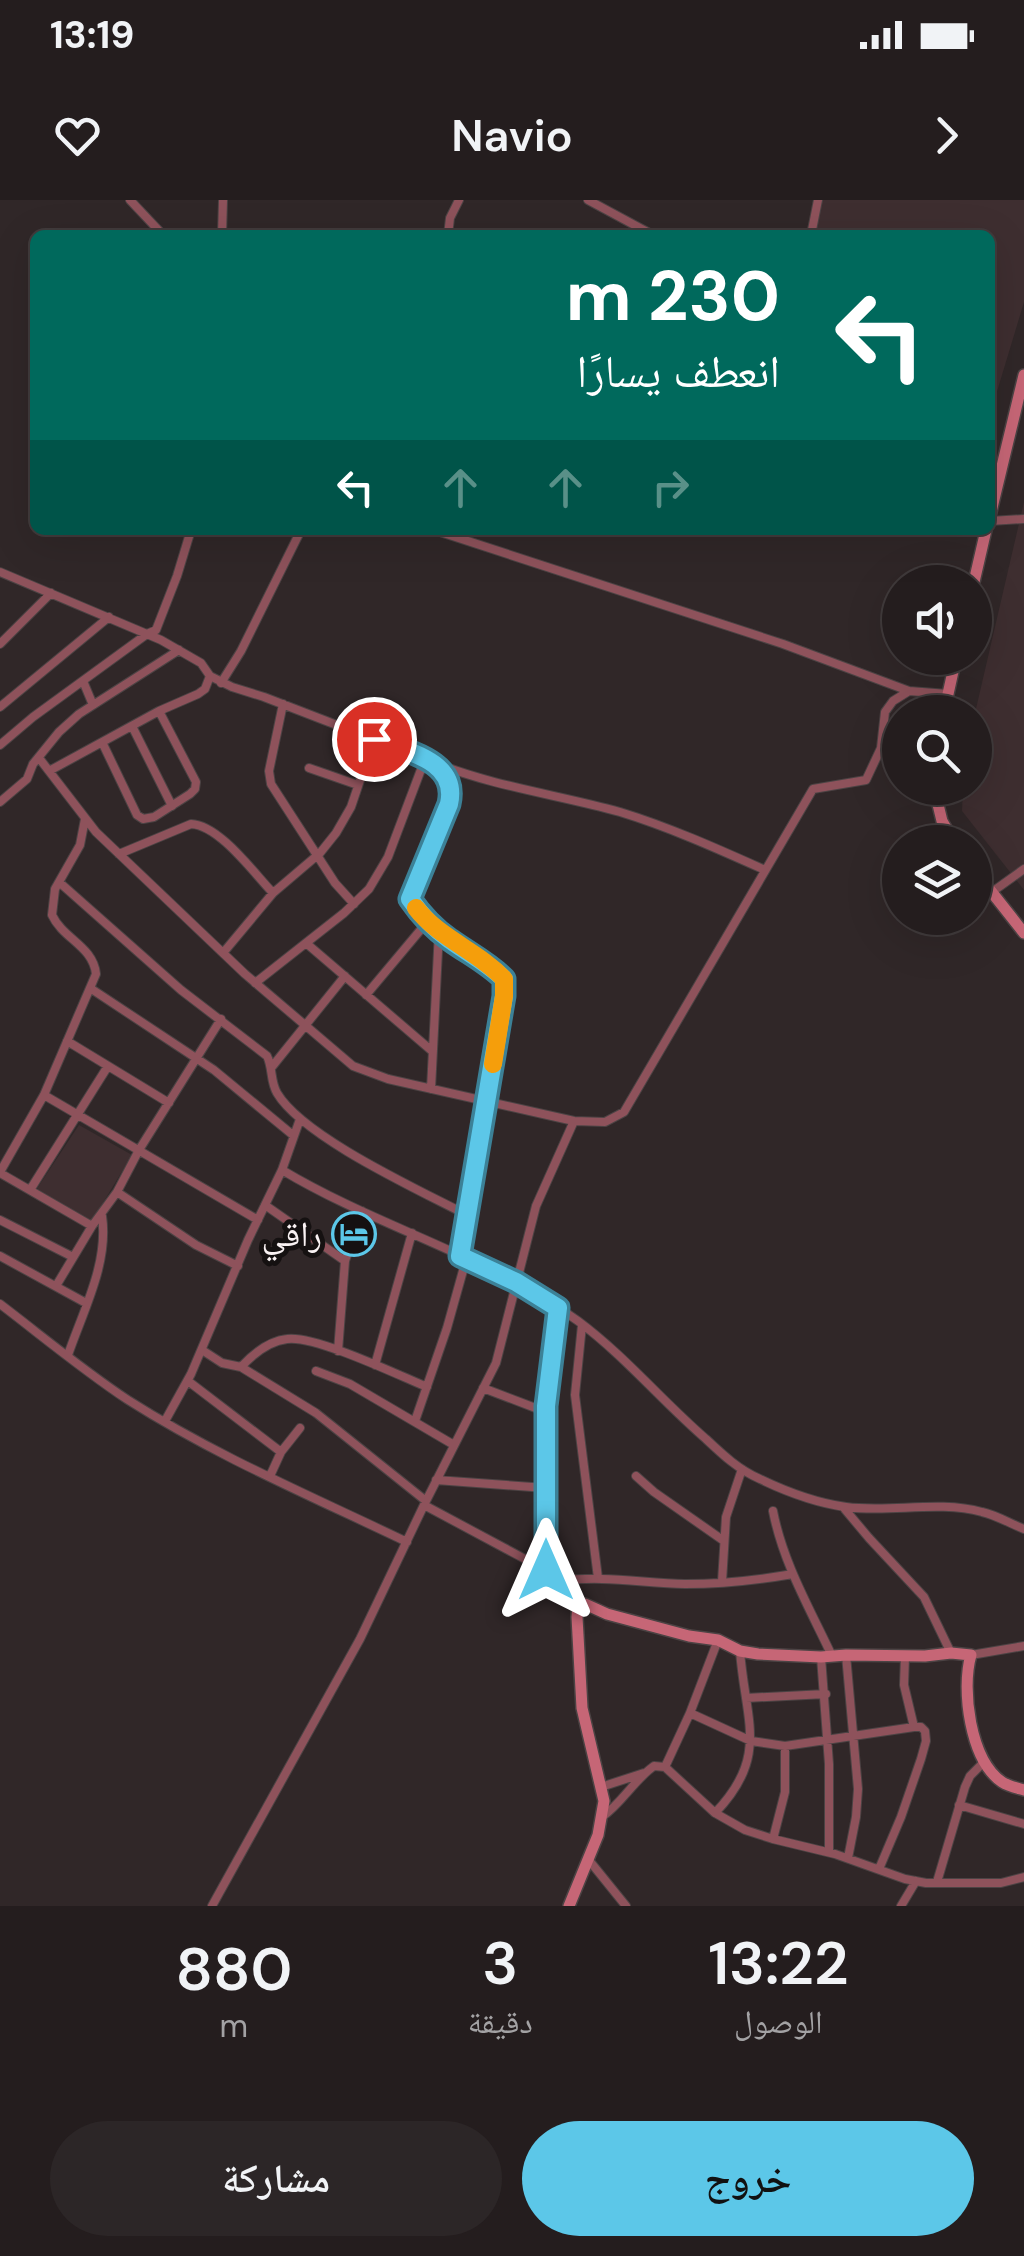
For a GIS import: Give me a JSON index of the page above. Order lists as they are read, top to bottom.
{
  "places": {
    "hotel": ["راقي"]
  },
  "page": {
    "status": "13:19",
    "header": "Navio",
    "turn": ["230 m", "انعطف يسارًا"],
    "eta": [
      "13:22",
      "الوصول",
      "3",
      "دقيقة",
      "880",
      "m"
    ],
    "buttons": ["خروج", "مشاركة"]
  }
}
